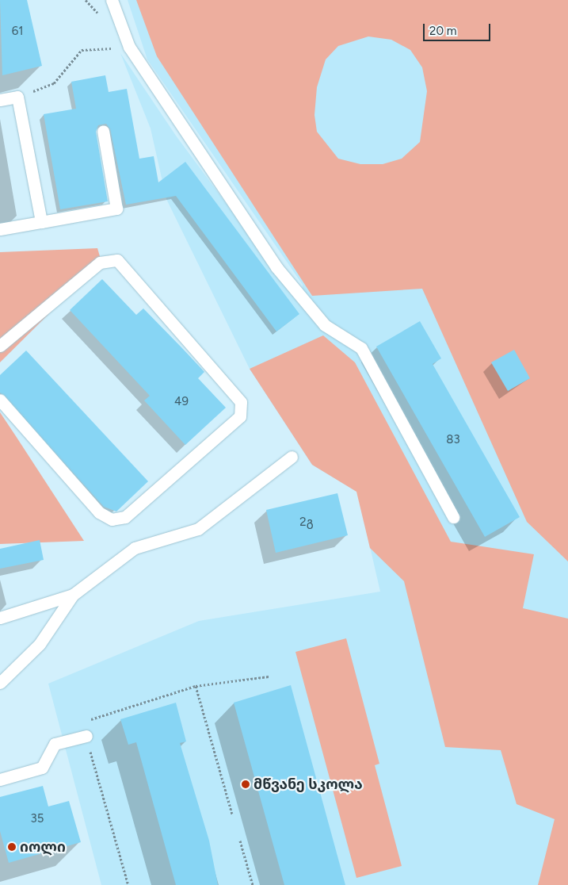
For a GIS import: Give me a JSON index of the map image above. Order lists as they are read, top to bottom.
{
  "places": ["მწვანე სკოლა", "იოლი"],
  "house_numbers": [
    "61",
    "49",
    "83",
    "2გ",
    "35"
  ],
  "scale_bar": "20 m"
}
